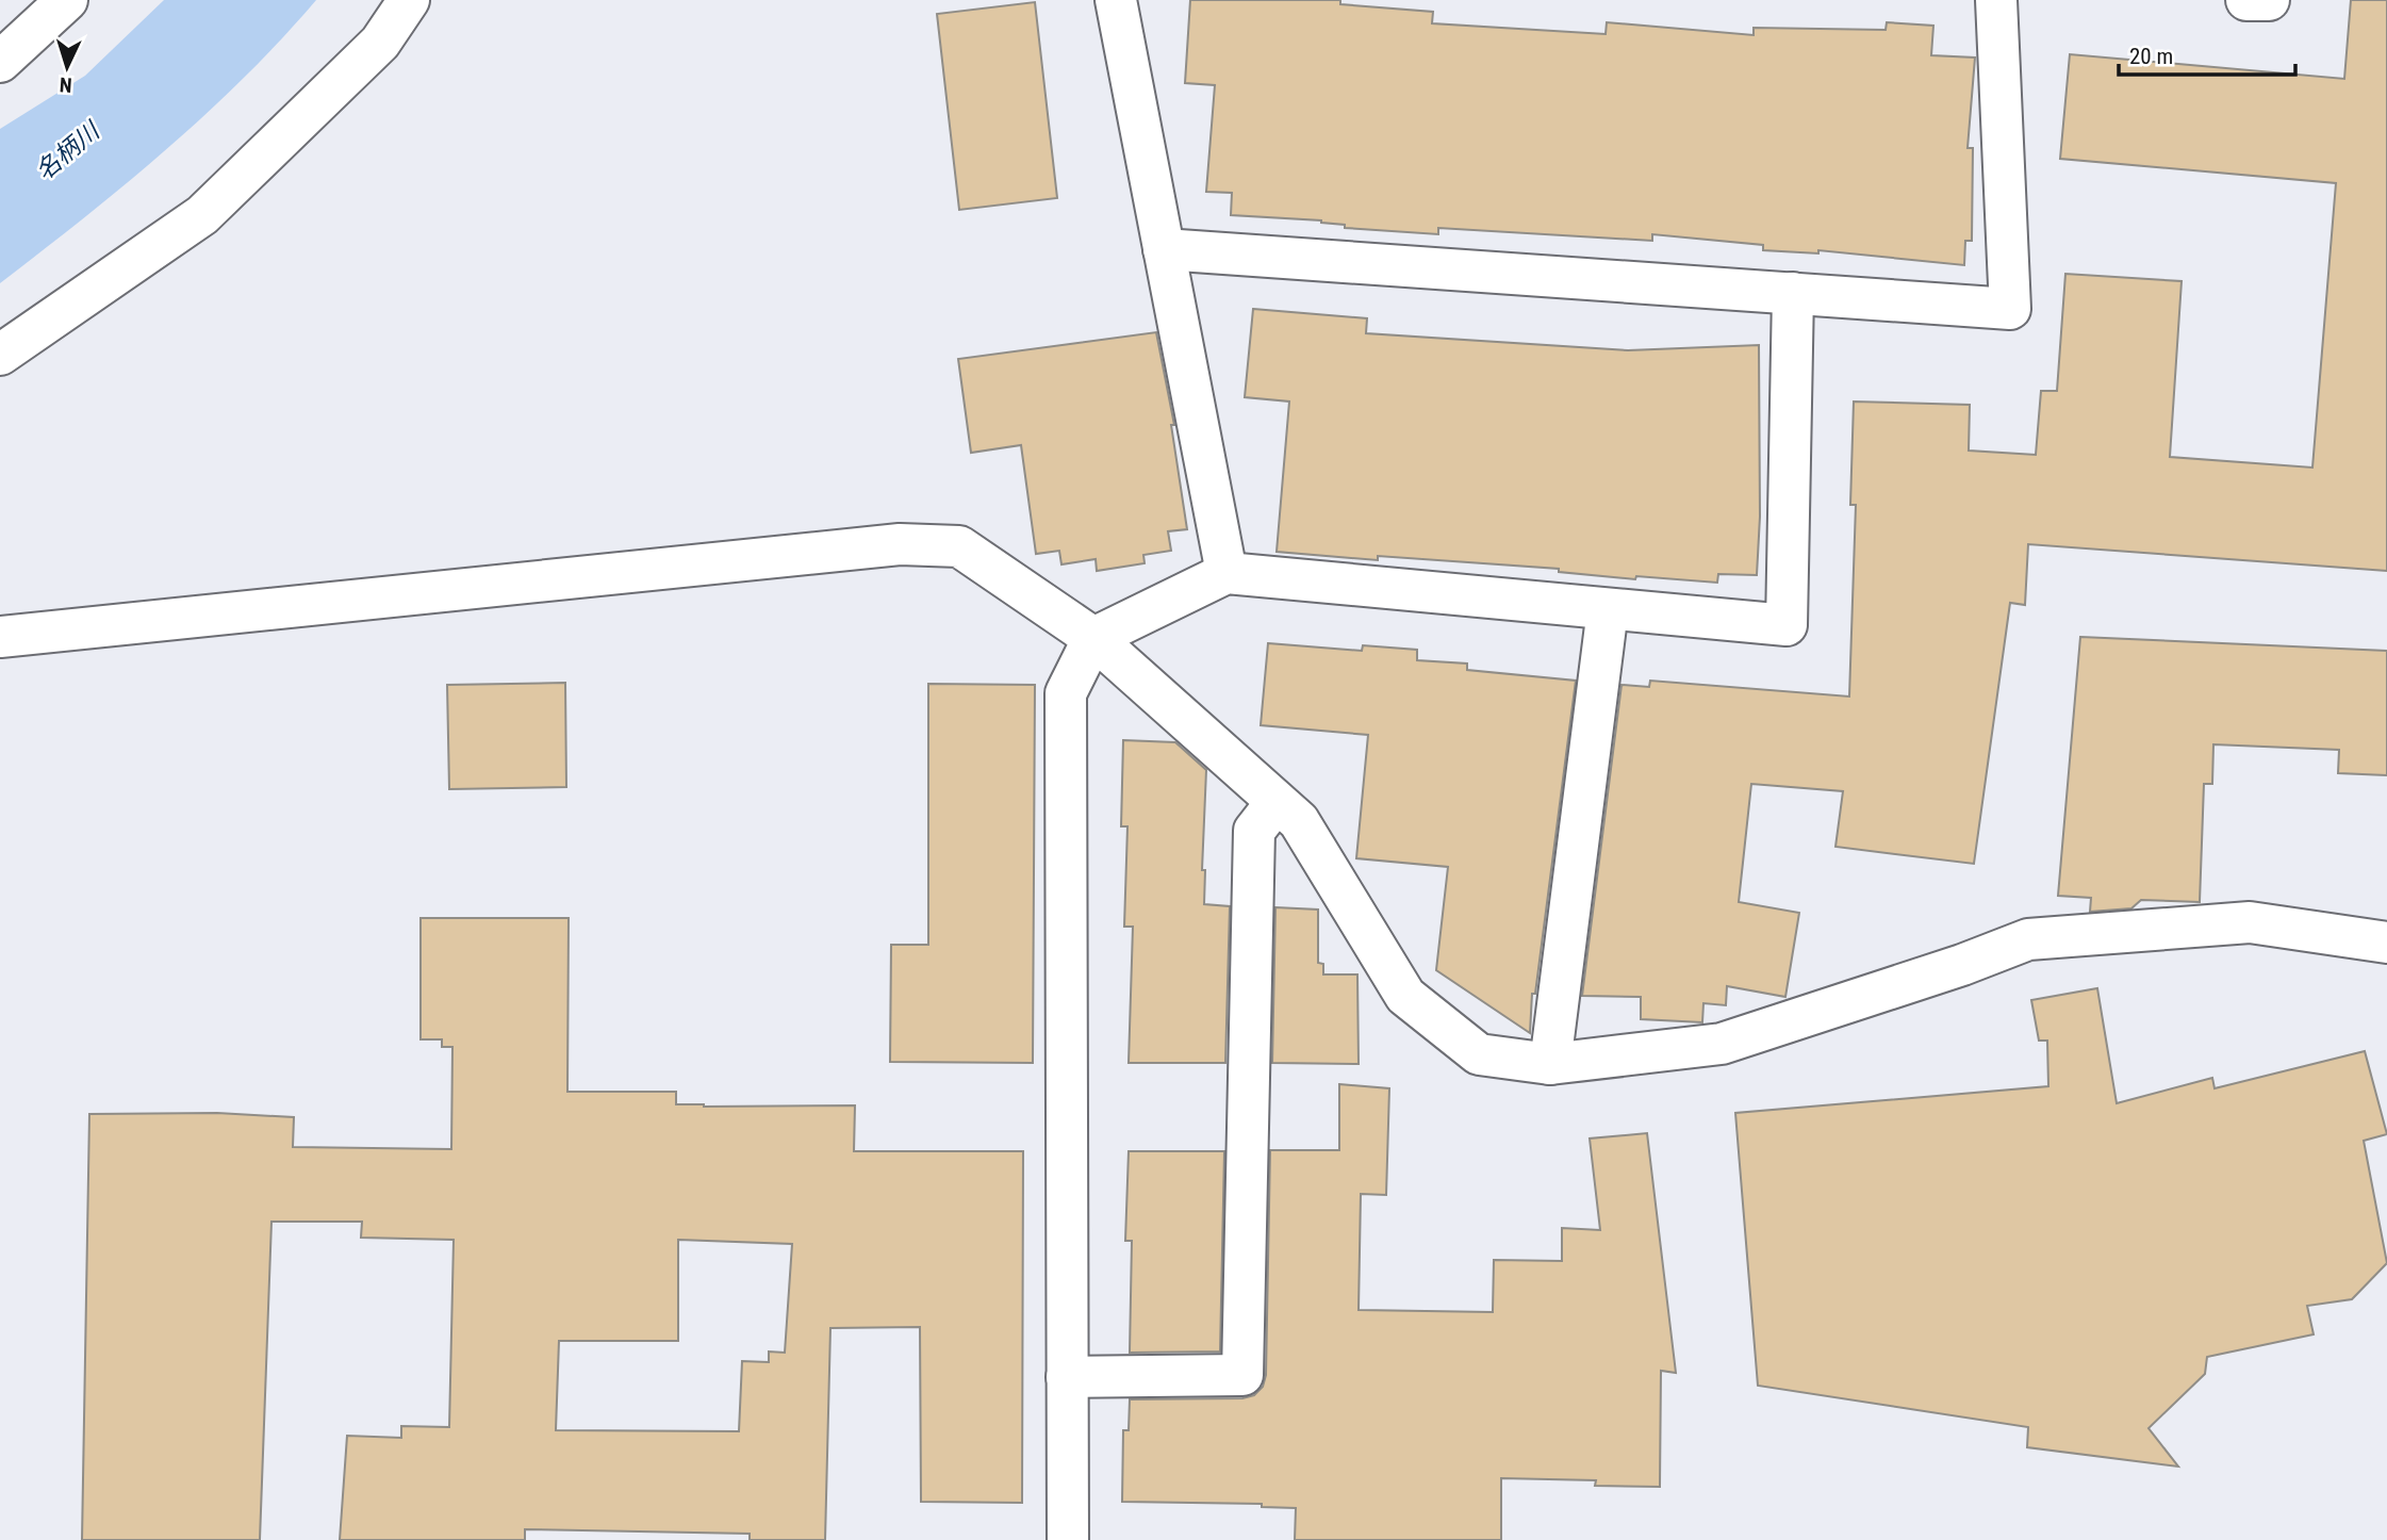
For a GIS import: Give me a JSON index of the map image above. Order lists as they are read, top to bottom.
{
  "water": ["名柄川"],
  "scale_bar": "20 m",
  "north": "bottom"
}
